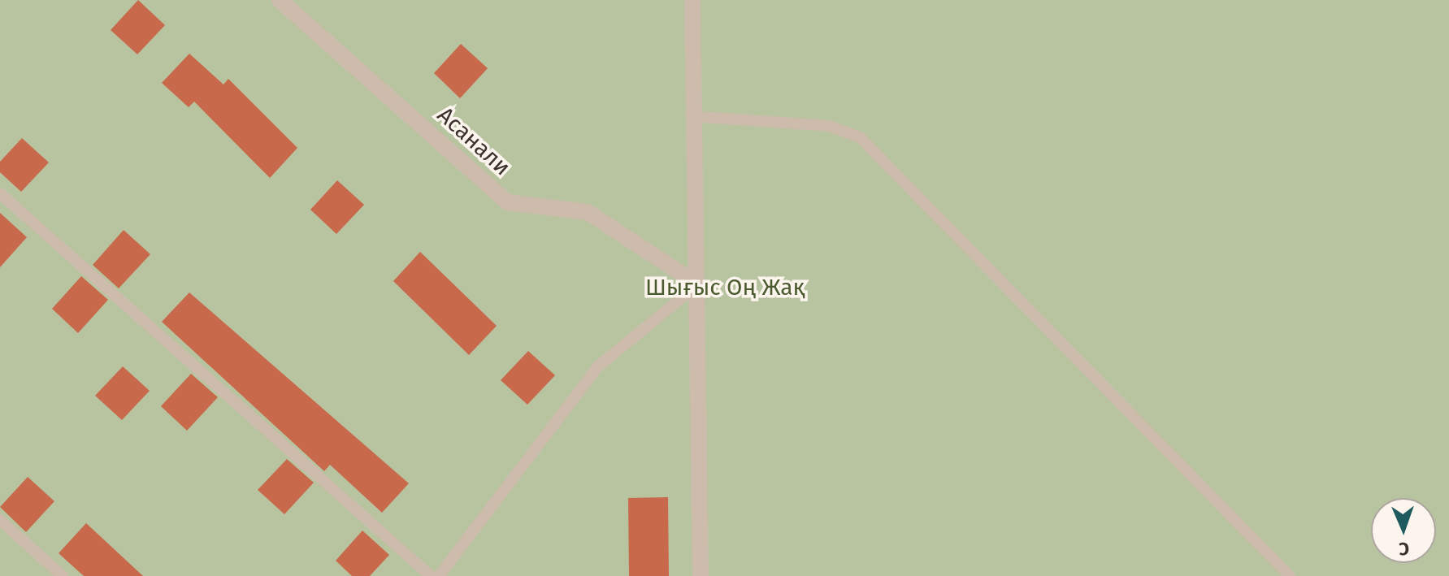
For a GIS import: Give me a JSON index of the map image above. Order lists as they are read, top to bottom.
{
  "streets": {
    "street": ["Асанали"]
  },
  "parks": ["Шығыс Оң Жақ"],
  "north": "bottom"
}
